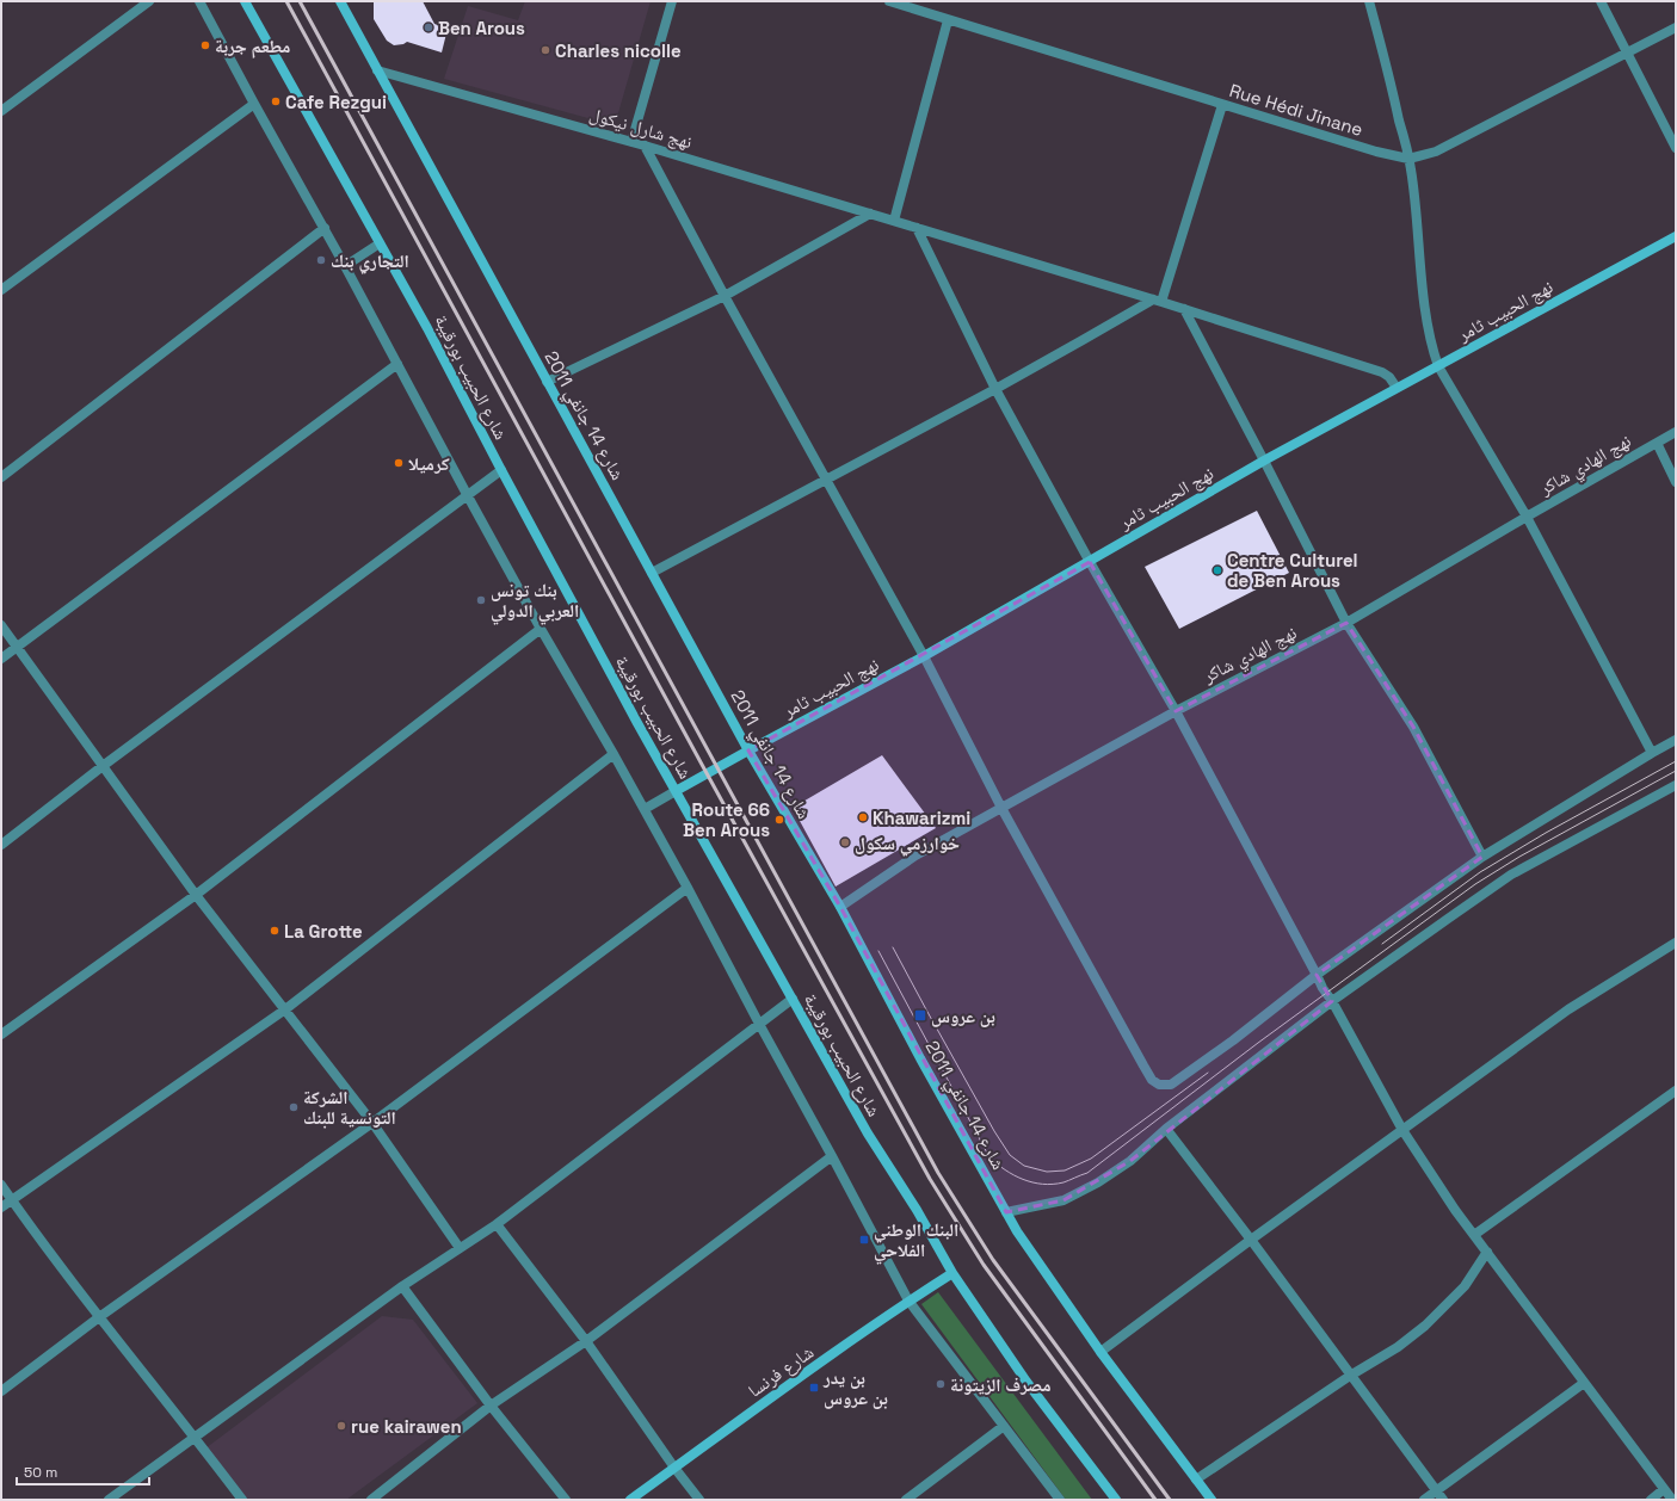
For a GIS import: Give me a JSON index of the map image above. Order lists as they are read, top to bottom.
{
  "streets": {
    "street": [
      "Rue Hédi Jinane",
      "نهج شارل نيكول",
      "نهج الحبيب ثامر",
      "شارع الحبيب بورقيبة",
      "شارع 14 جانفي 2011",
      "نهج الهادي شاكر",
      "شارع فرنسا"
    ]
  },
  "crossings": [
    ["نهج شارل نيكول", "نهج الحبيب ثامر"],
    ["نهج شارل نيكول", "شارع 14 جانفي 2011"],
    ["نهج الحبيب ثامر", "شارع الحبيب بورقيبة"],
    ["نهج الحبيب ثامر", "شارع 14 جانفي 2011"],
    ["شارع الحبيب بورقيبة", "شارع فرنسا"],
    ["شارع 14 جانفي 2011", "نهج الهادي شاكر"]
  ],
  "places": {
    "other": [
      "Ben Arous",
      "مطعم جربة",
      "Charles nicolle",
      "Cafe Rezgui",
      "التجاري بنك",
      "كرميلا",
      "Centre Culturel de Ben Arous",
      "بنك تونس العربي الدولي",
      "Khawarizmi",
      "Route 66 Ben Arous",
      "خوارزمي سكول",
      "La Grotte",
      "الشركة التونسية للبنك",
      "مصرف الزيتونة",
      "rue kairawen"
    ],
    "transit": ["بن عروس", "البنك الوطني الفلاحي", "بن يدر بن عروس"]
  },
  "scale_bar": "50 m"
}
